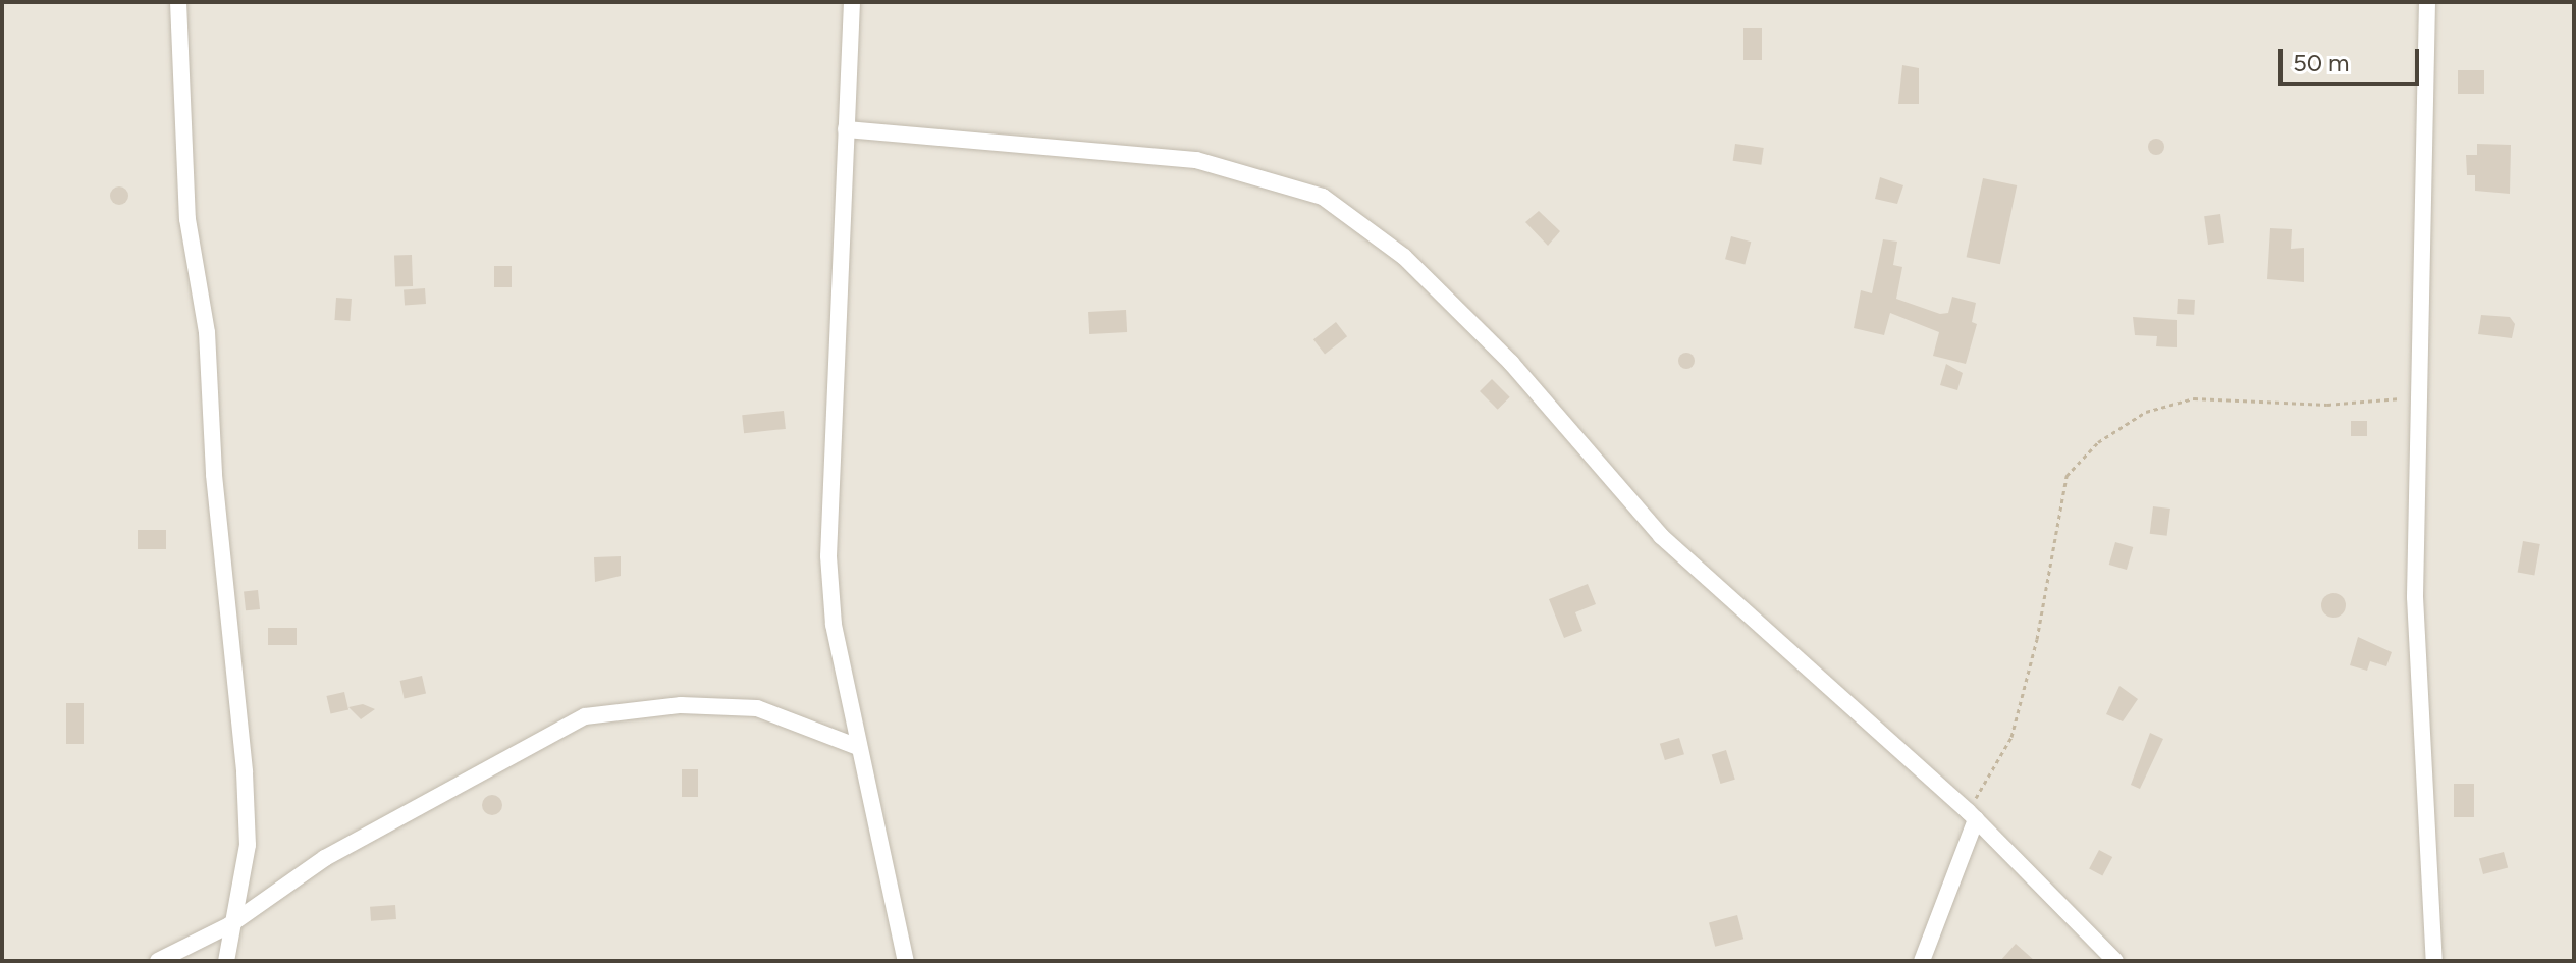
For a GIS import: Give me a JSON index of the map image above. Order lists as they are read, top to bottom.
{
  "scale_bar": "50 m"
}
